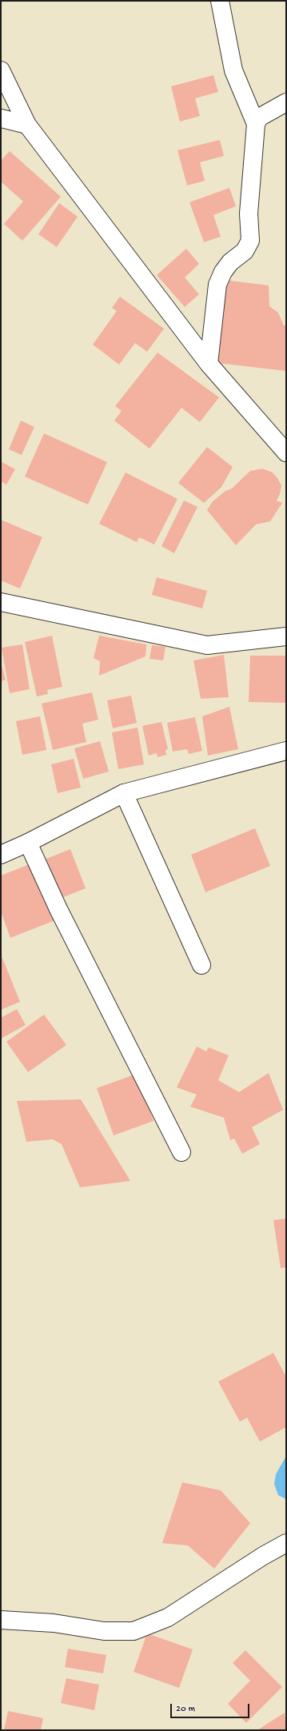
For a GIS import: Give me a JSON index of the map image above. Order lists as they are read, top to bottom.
{
  "scale_bar": "20 m"
}
